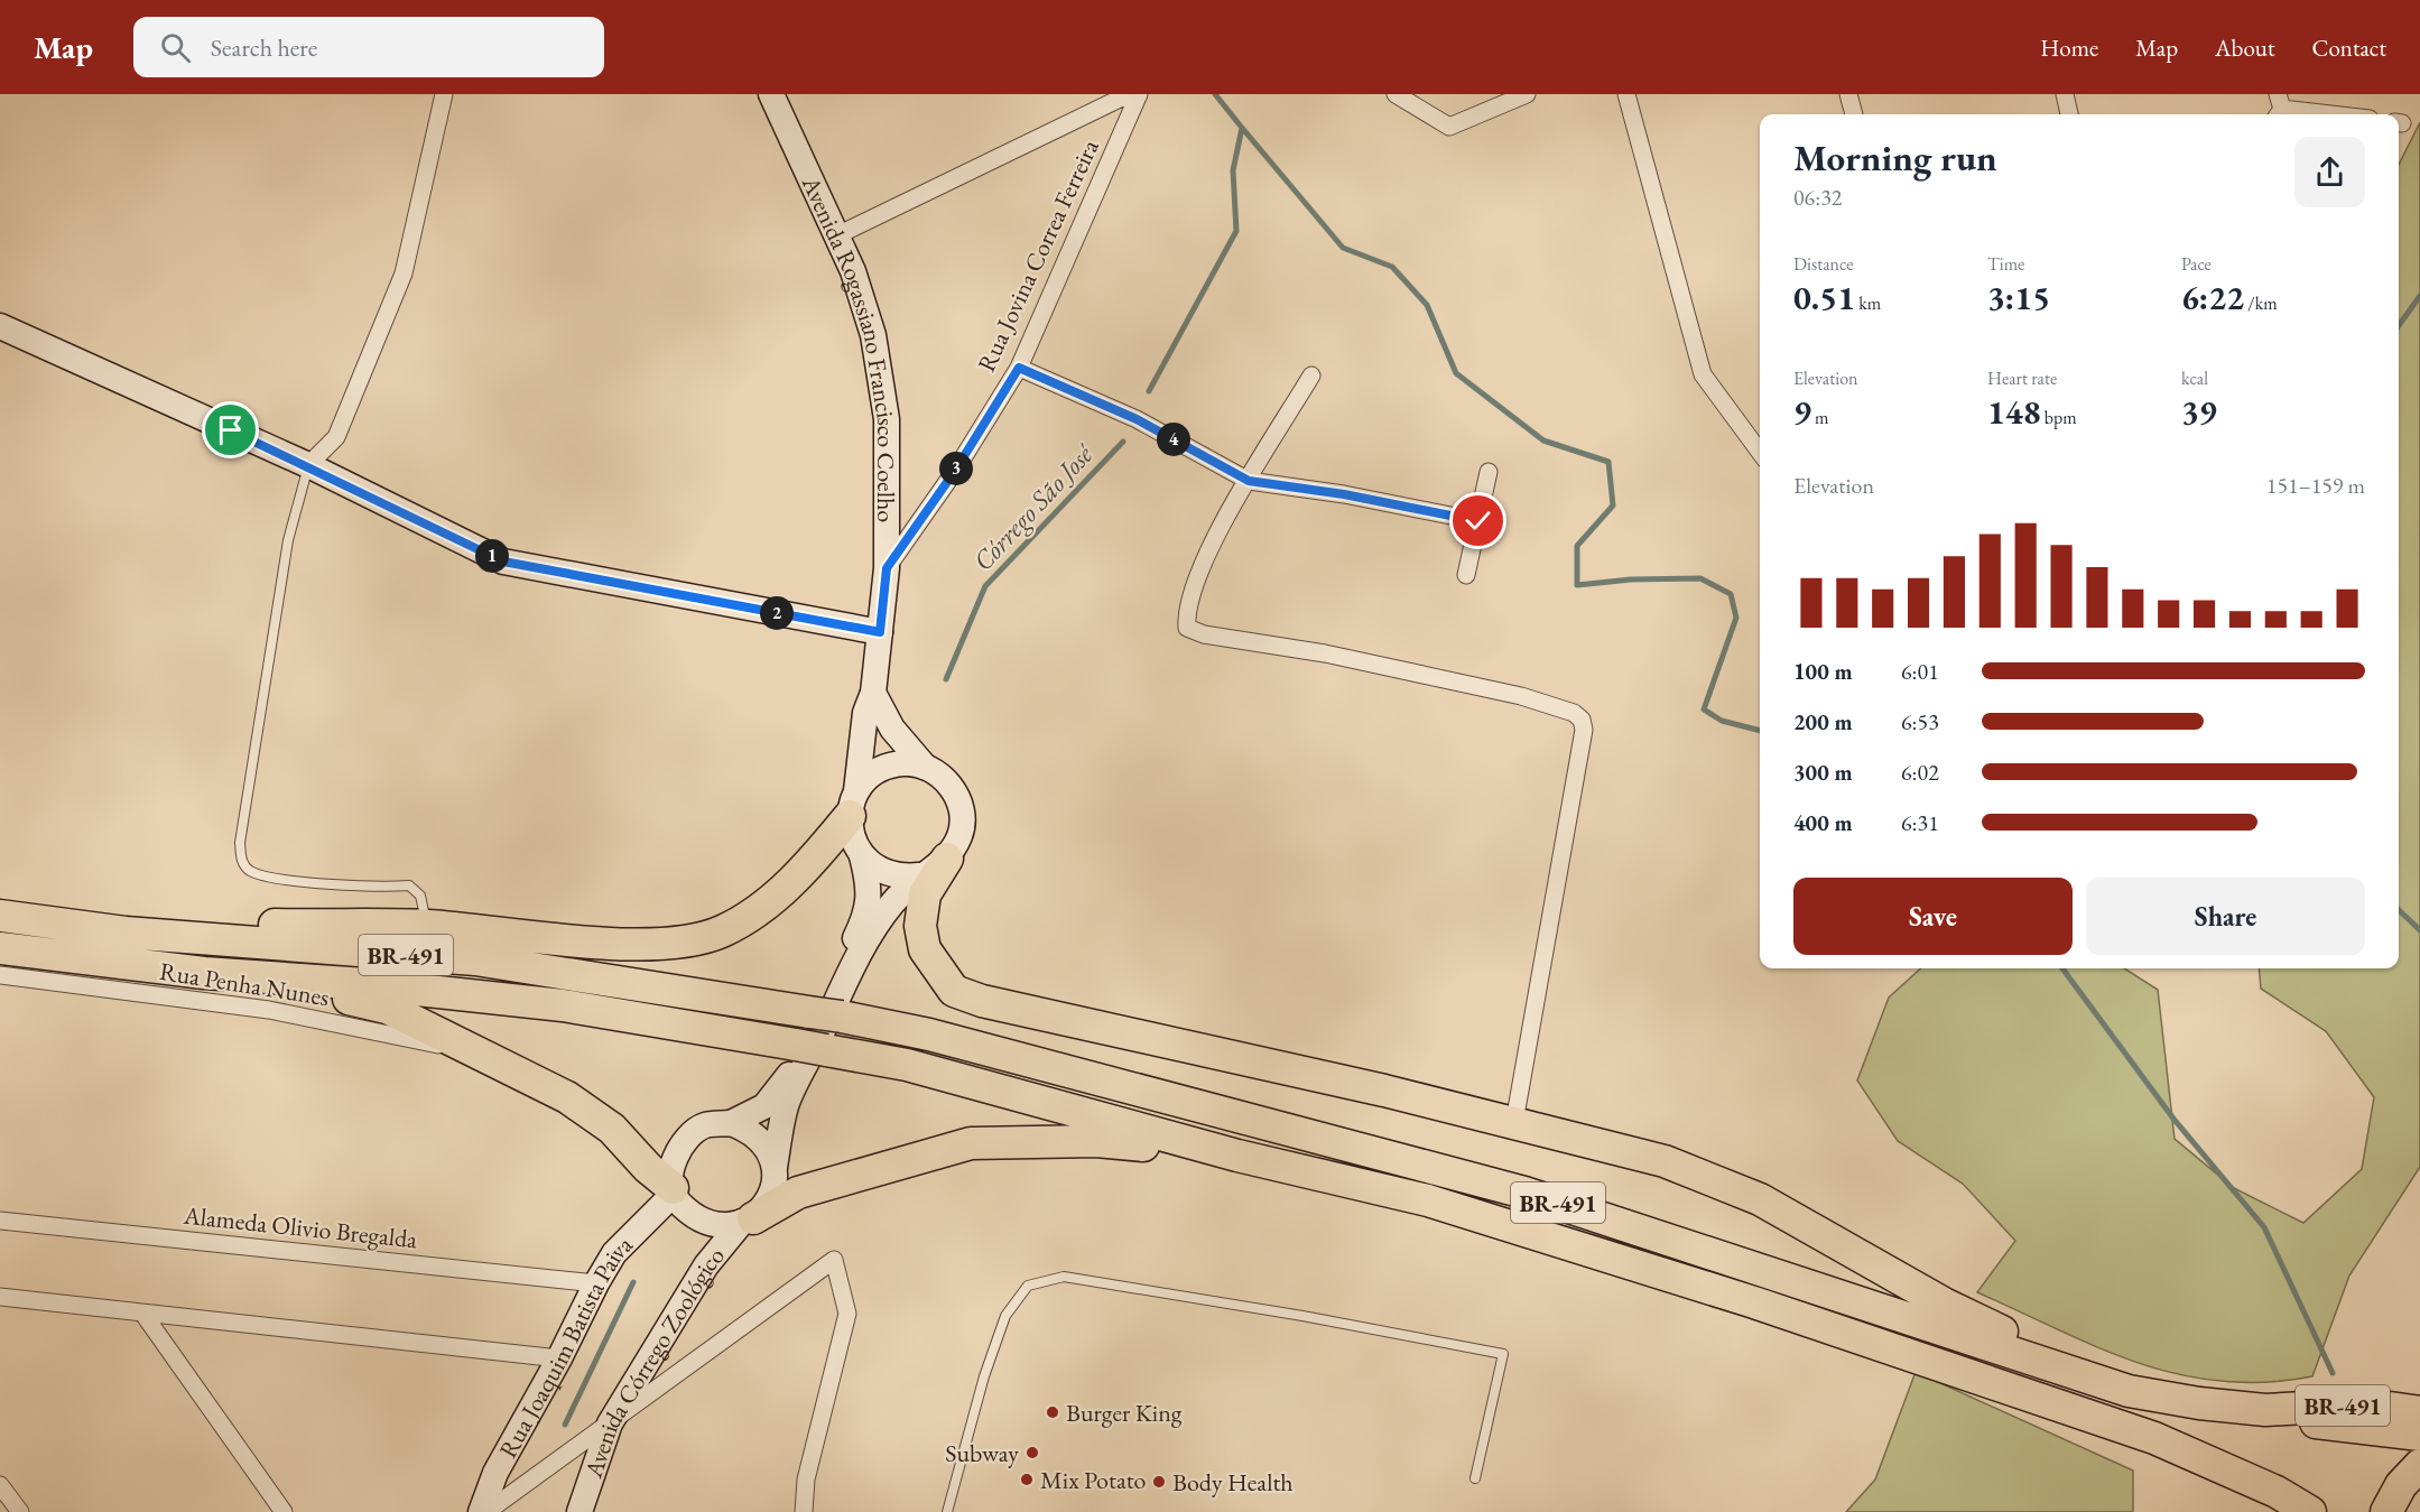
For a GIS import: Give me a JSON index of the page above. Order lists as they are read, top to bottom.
{
  "streets": {
    "highway": ["BR-491"],
    "main road": ["Avenida Rogassiano Francisco Coelho", "Rua Joaquim Batista Paiva", "Avenida Córrego Zoológico"],
    "street": ["Rua Jovina Correa Ferreira", "Rua Penha Nunes", "Alameda Olivio Bregalda"]
  },
  "crossings": [
    ["Rua Jovina Correa Ferreira", "Avenida Rogassiano Francisco Coelho"],
    ["Alameda Olivio Bregalda", "Rua Joaquim Batista Paiva"],
    ["Rua Joaquim Batista Paiva", "Avenida Córrego Zoológico"]
  ],
  "water": ["Córrego São José"],
  "places": [
    "Burger King",
    "Subway",
    "Mix Potato",
    "Body Health"
  ],
  "page": {
    "header": "Map",
    "search": "Search here",
    "nav": [
      "Home",
      "Map",
      "About",
      "Contact"
    ],
    "heading": ["Morning run", "06:32"],
    "stats": [
      ["Distance", "0.51 km"],
      ["Time", "3:15"],
      ["Pace", "6:22 /km"],
      ["Elevation", "9 m"],
      ["Heart rate", "148 bpm"],
      ["kcal", "39"]
    ],
    "pins": [
      "4",
      "3",
      "1",
      "2"
    ],
    "chart": ["Elevation", "151–159 m"],
    "list": [
      {
        "name": "100 m",
        "note": "6:01"
      },
      {
        "name": "200 m",
        "note": "6:53"
      },
      {
        "name": "300 m",
        "note": "6:02"
      },
      {
        "name": "400 m",
        "note": "6:31"
      }
    ],
    "buttons": ["Save", "Share"]
  }
}
